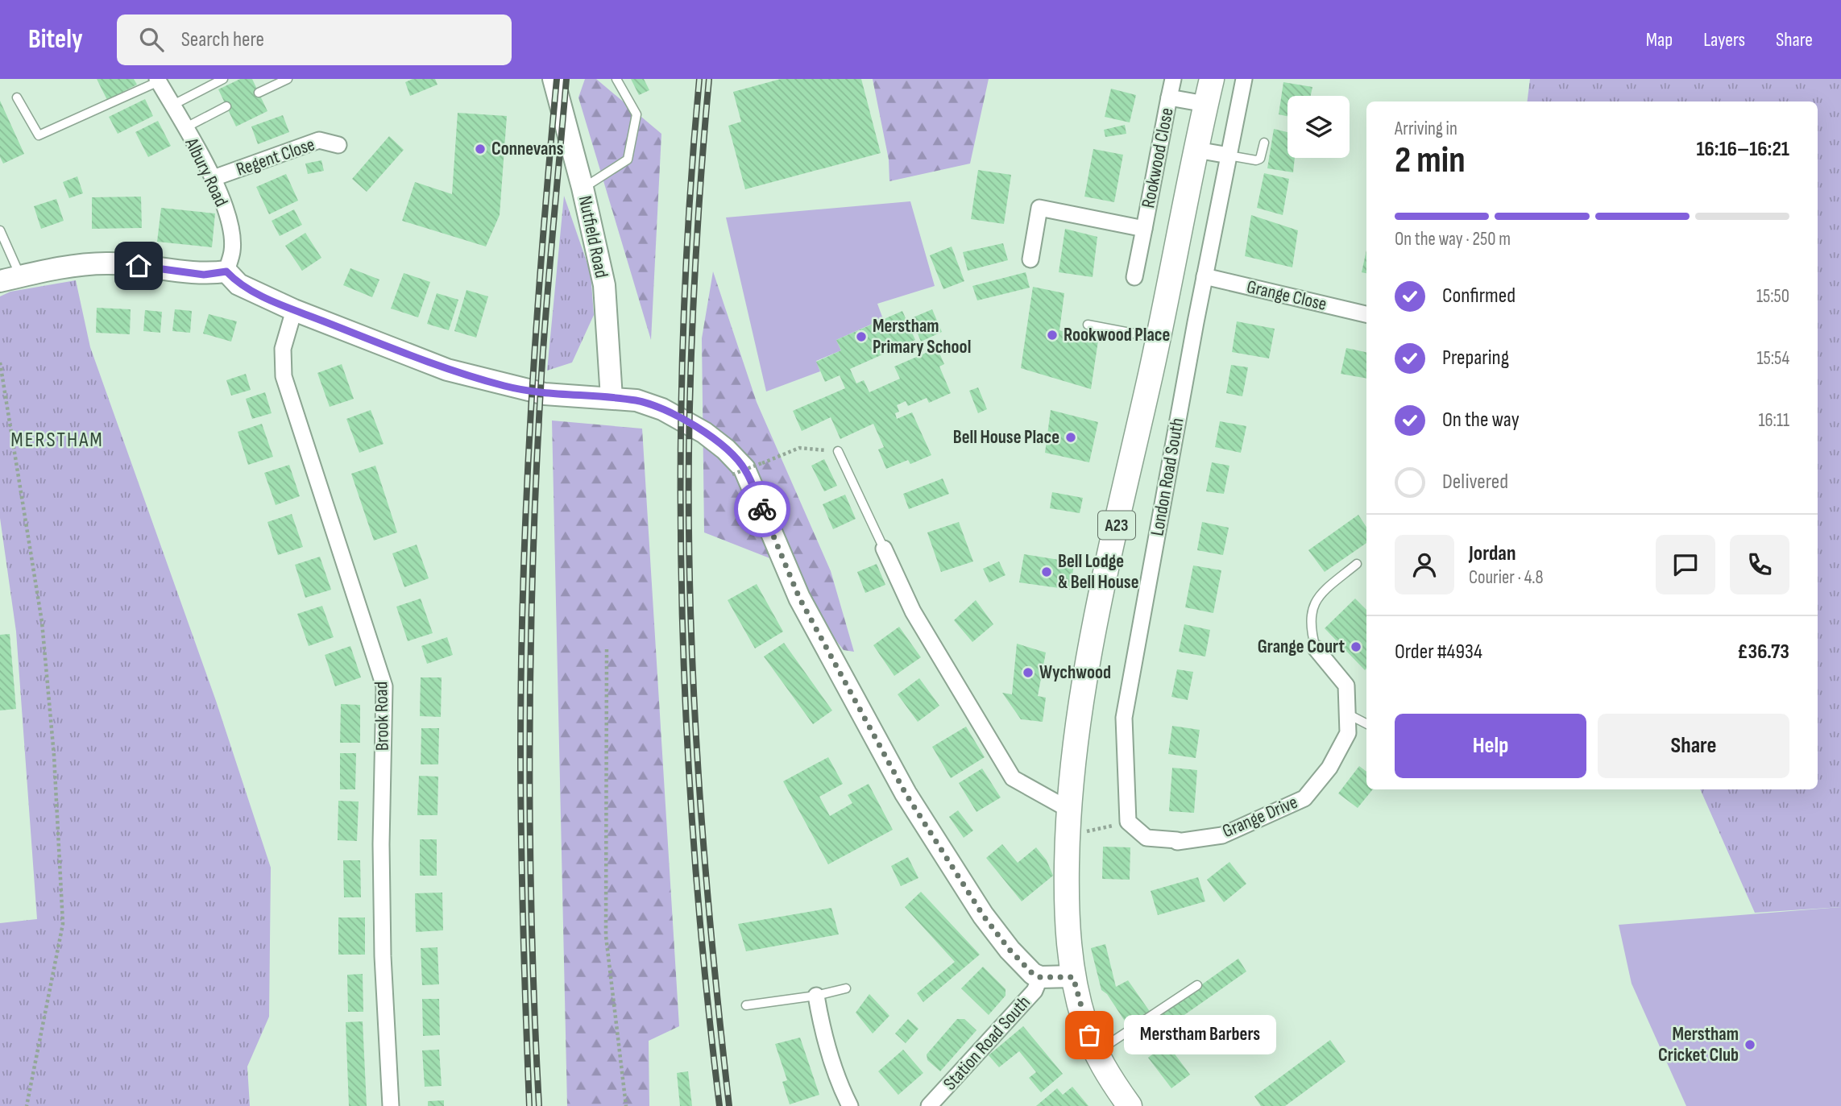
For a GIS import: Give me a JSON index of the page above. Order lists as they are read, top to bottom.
{
  "streets": {
    "main road": ["London Road South", "A23"],
    "street": [
      "Regent Close",
      "Rookwood Close",
      "Albury Road",
      "Nutfield Road",
      "Grange Close",
      "Brook Road",
      "Grange Drive",
      "Station Road South"
    ]
  },
  "crossings": [
    ["Regent Close", "Albury Road"],
    ["Grange Close", "London Road South"],
    ["London Road South", "A23"],
    ["London Road South", "Grange Drive"]
  ],
  "districts": ["MERSTHAM"],
  "places": [
    "Connevans",
    "Rookwood Place",
    "Merstham Primary School",
    "Bell House Place",
    "Bell Lodge & Bell House",
    "Grange Court",
    "Wychwood",
    "Merstham Barbers",
    "Merstham Cricket Club"
  ],
  "page": {
    "header": "Bitely",
    "search": "Search here",
    "nav": ["Map", "Layers", "Share"],
    "heading": ["2 min", "Arriving in", "16:16–16:21"],
    "panel": [
      "Jordan",
      "Courier · 4.8",
      "Order #4934",
      "£36.73"
    ],
    "bar": "On the way · 250 m",
    "list": [
      ["Confirmed", "15:50"],
      ["Preparing", "15:54"],
      ["On the way", "16:11"],
      "Delivered"
    ],
    "buttons": ["Help", "Share"],
    "bubble": "Merstham Barbers"
  }
}
